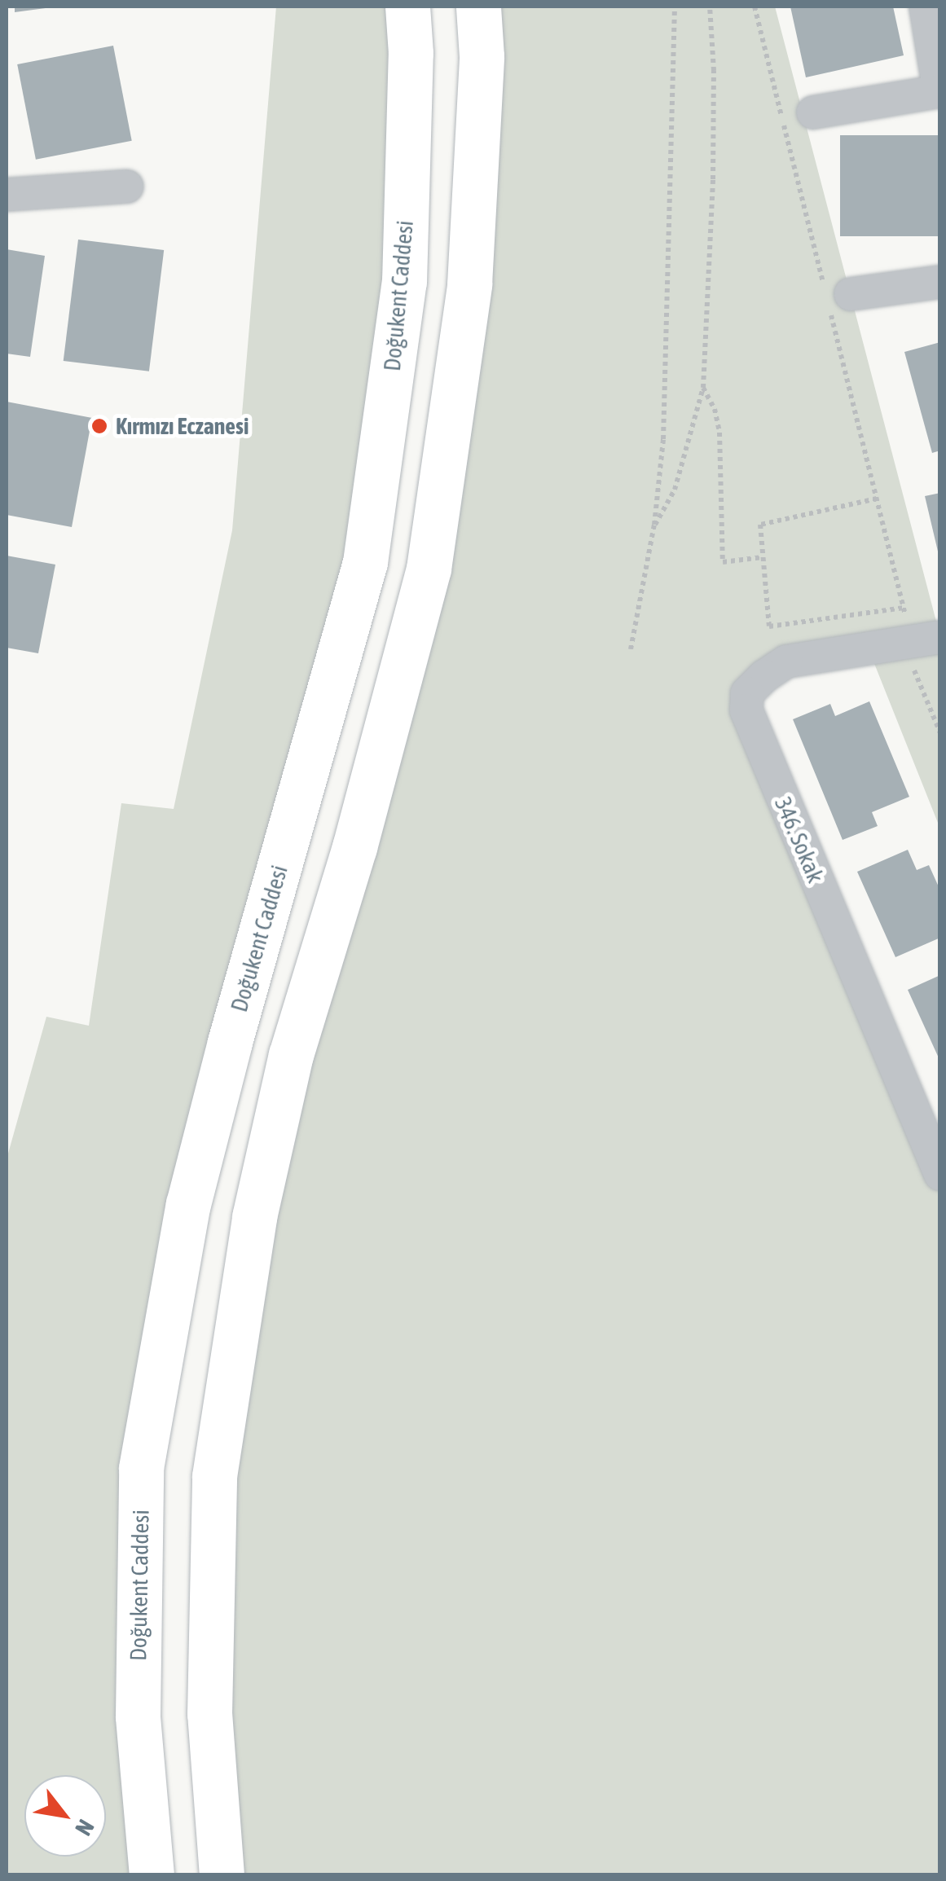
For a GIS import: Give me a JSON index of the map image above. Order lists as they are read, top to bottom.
{
  "streets": {
    "main road": ["Doğukent Caddesi"],
    "street": ["346. Sokak"]
  },
  "places": ["Kırmızı Eczanesi"],
  "north": "bottom right"
}
